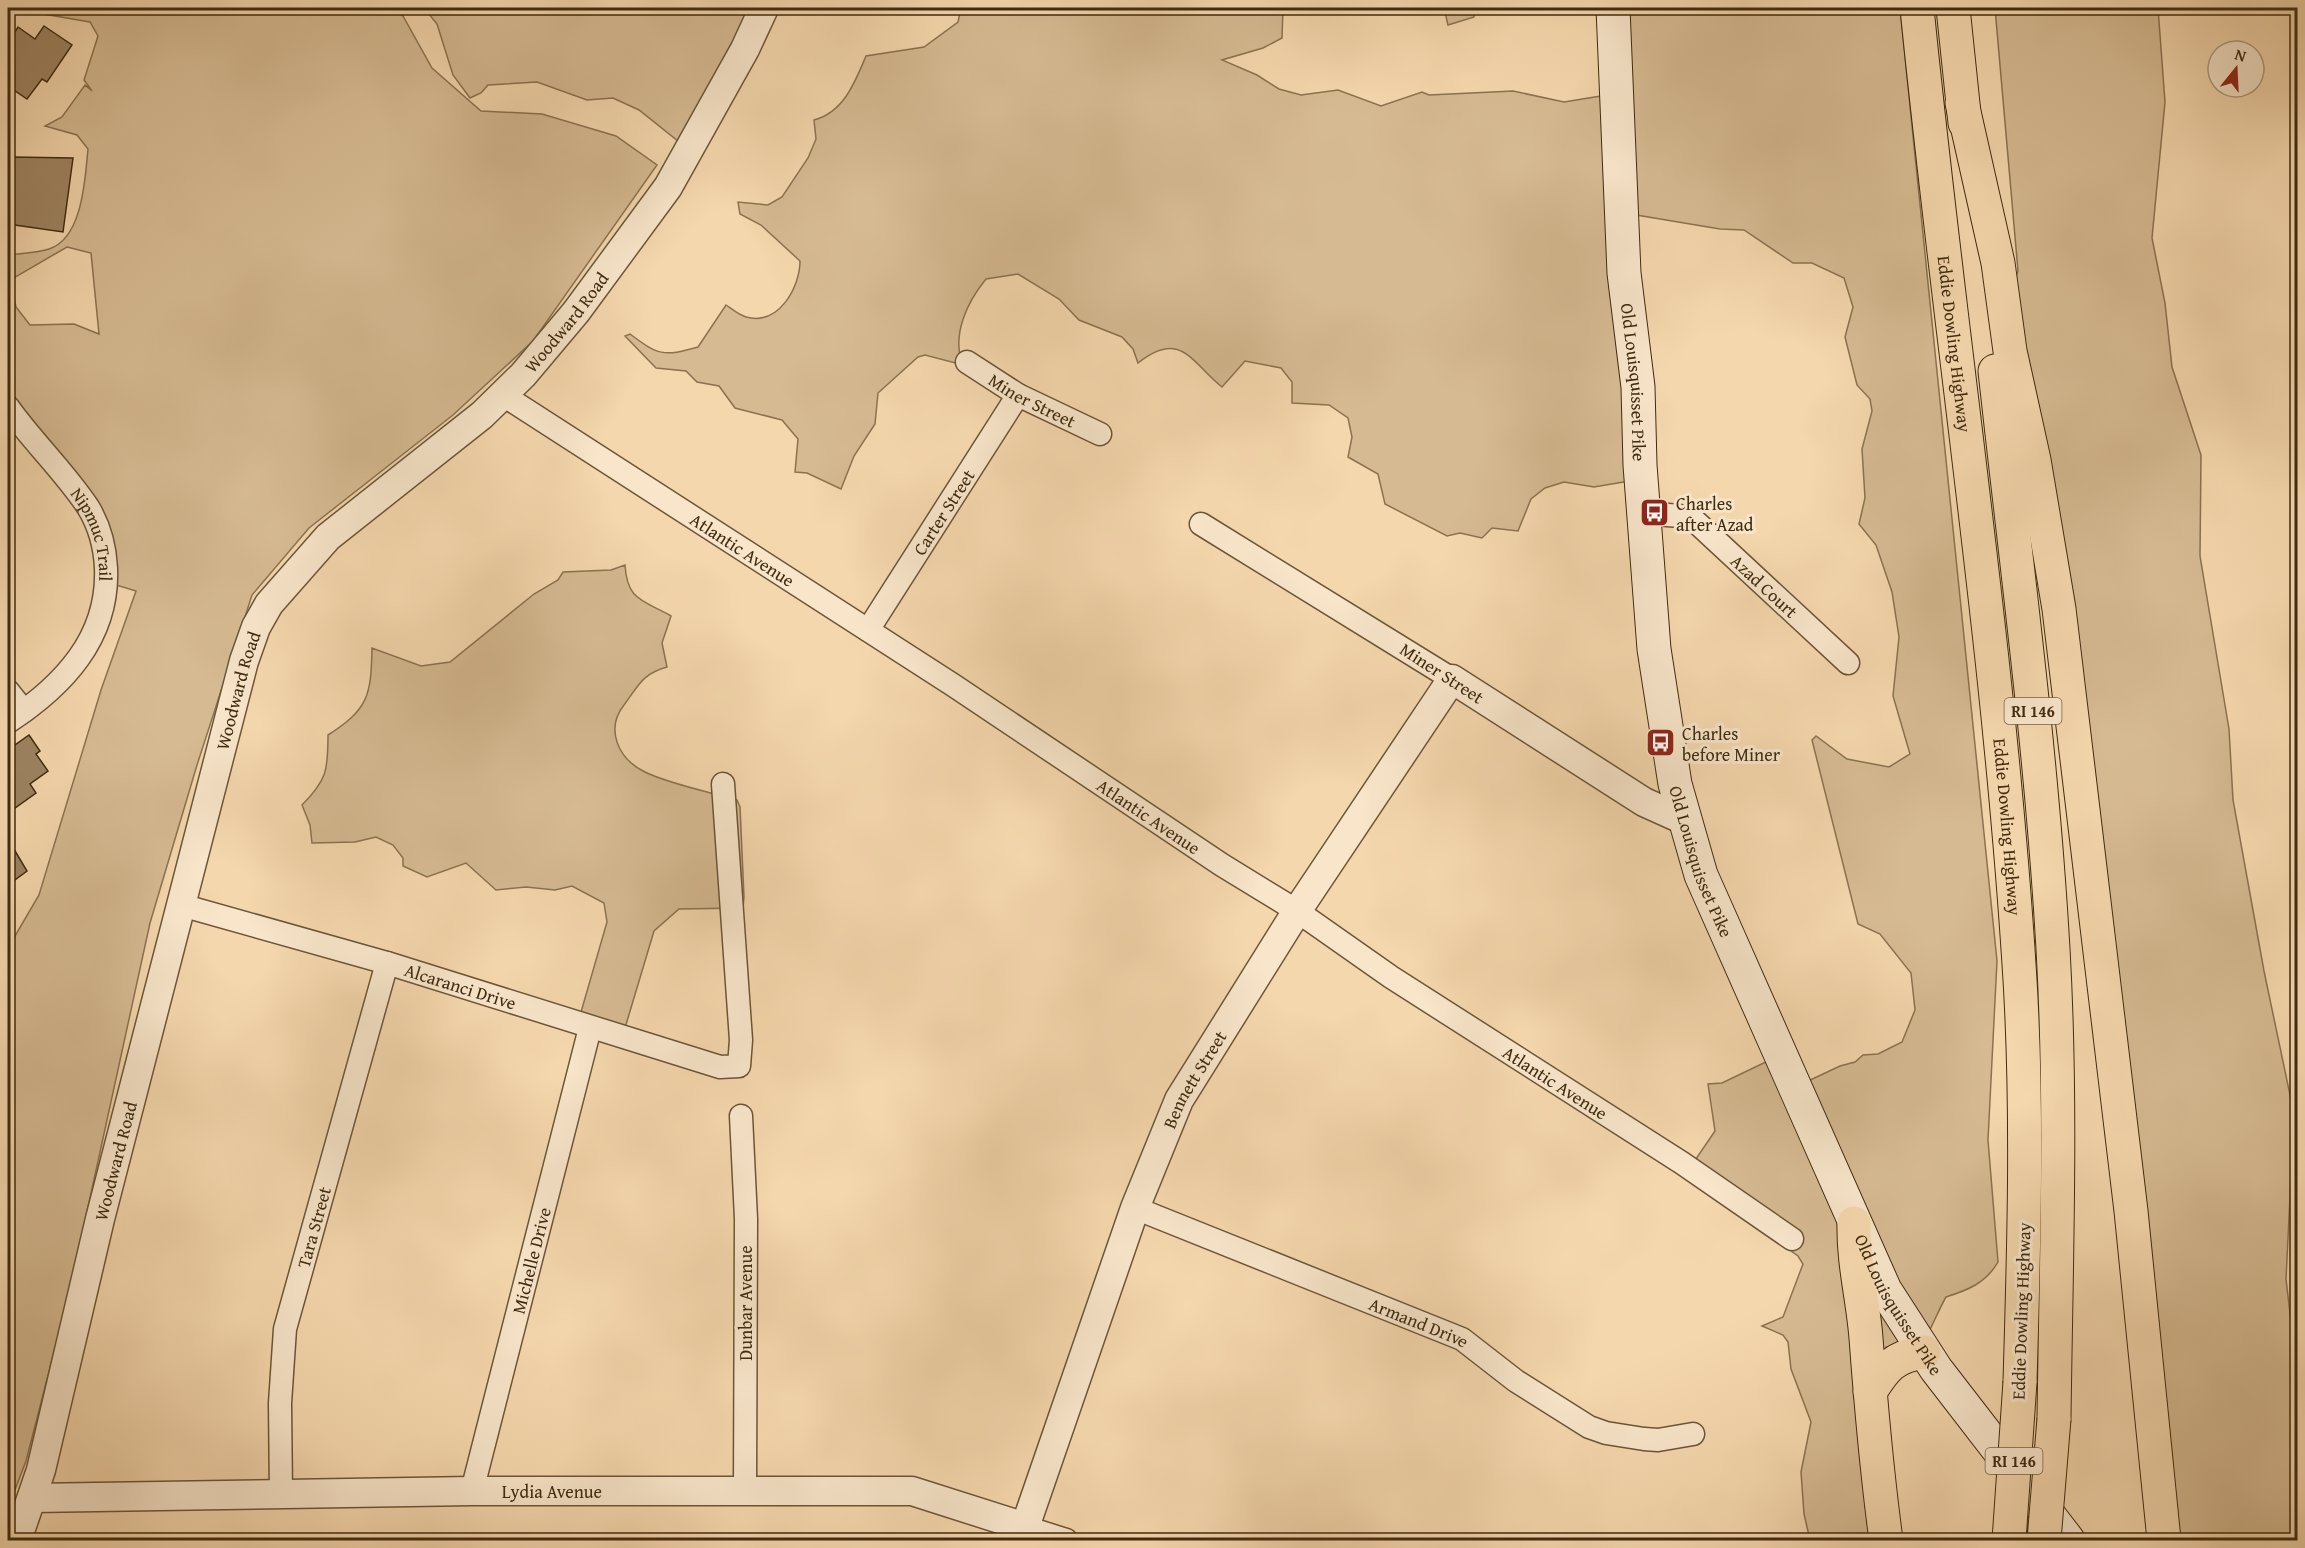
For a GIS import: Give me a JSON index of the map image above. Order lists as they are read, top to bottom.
{
  "streets": {
    "highway": ["Eddie Dowling Highway", "RI 146"],
    "main road": ["Old Louisquisset Pike"],
    "street": [
      "Woodward Road",
      "Miner Street",
      "Carter Street",
      "Nipmuc Trail",
      "Atlantic Avenue",
      "Azad Court",
      "Alcaranci Drive",
      "Bennett Street",
      "Tara Street",
      "Michelle Drive",
      "Dunbar Avenue",
      "Armand Drive",
      "Lydia Avenue"
    ]
  },
  "crossings": [
    ["Woodward Road", "Atlantic Avenue"],
    ["Woodward Road", "Alcaranci Drive"],
    ["Woodward Road", "Lydia Avenue"],
    ["Old Louisquisset Pike", "Miner Street"],
    ["Old Louisquisset Pike", "Azad Court"],
    ["Miner Street", "Carter Street"],
    ["Miner Street", "Bennett Street"],
    ["Carter Street", "Atlantic Avenue"],
    ["Atlantic Avenue", "Bennett Street"],
    ["Alcaranci Drive", "Tara Street"],
    ["Alcaranci Drive", "Michelle Drive"],
    ["Bennett Street", "Armand Drive"],
    ["Bennett Street", "Lydia Avenue"],
    ["Tara Street", "Lydia Avenue"],
    ["Michelle Drive", "Lydia Avenue"],
    ["Dunbar Avenue", "Lydia Avenue"]
  ],
  "places": {
    "bus stop": ["Charles after Azad", "Charles before Miner"]
  },
  "north": "top"
}
